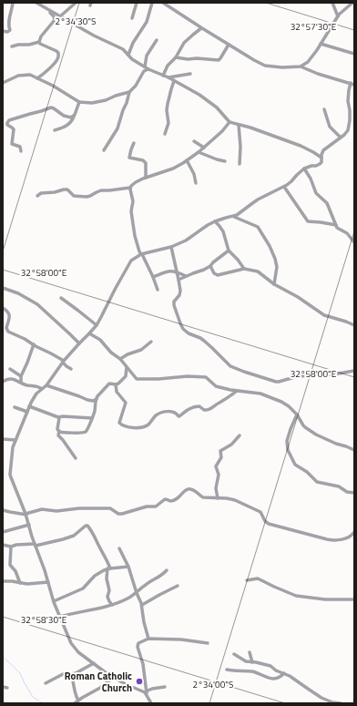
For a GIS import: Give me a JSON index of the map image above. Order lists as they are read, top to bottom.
{
  "places": ["Roman Catholic Church"],
  "coordinates": [
    "2°34'30\"S",
    "32°57'30\"E",
    "32°58'00\"E",
    "32°58'30\"E",
    "2°34'00\"S"
  ]
}
